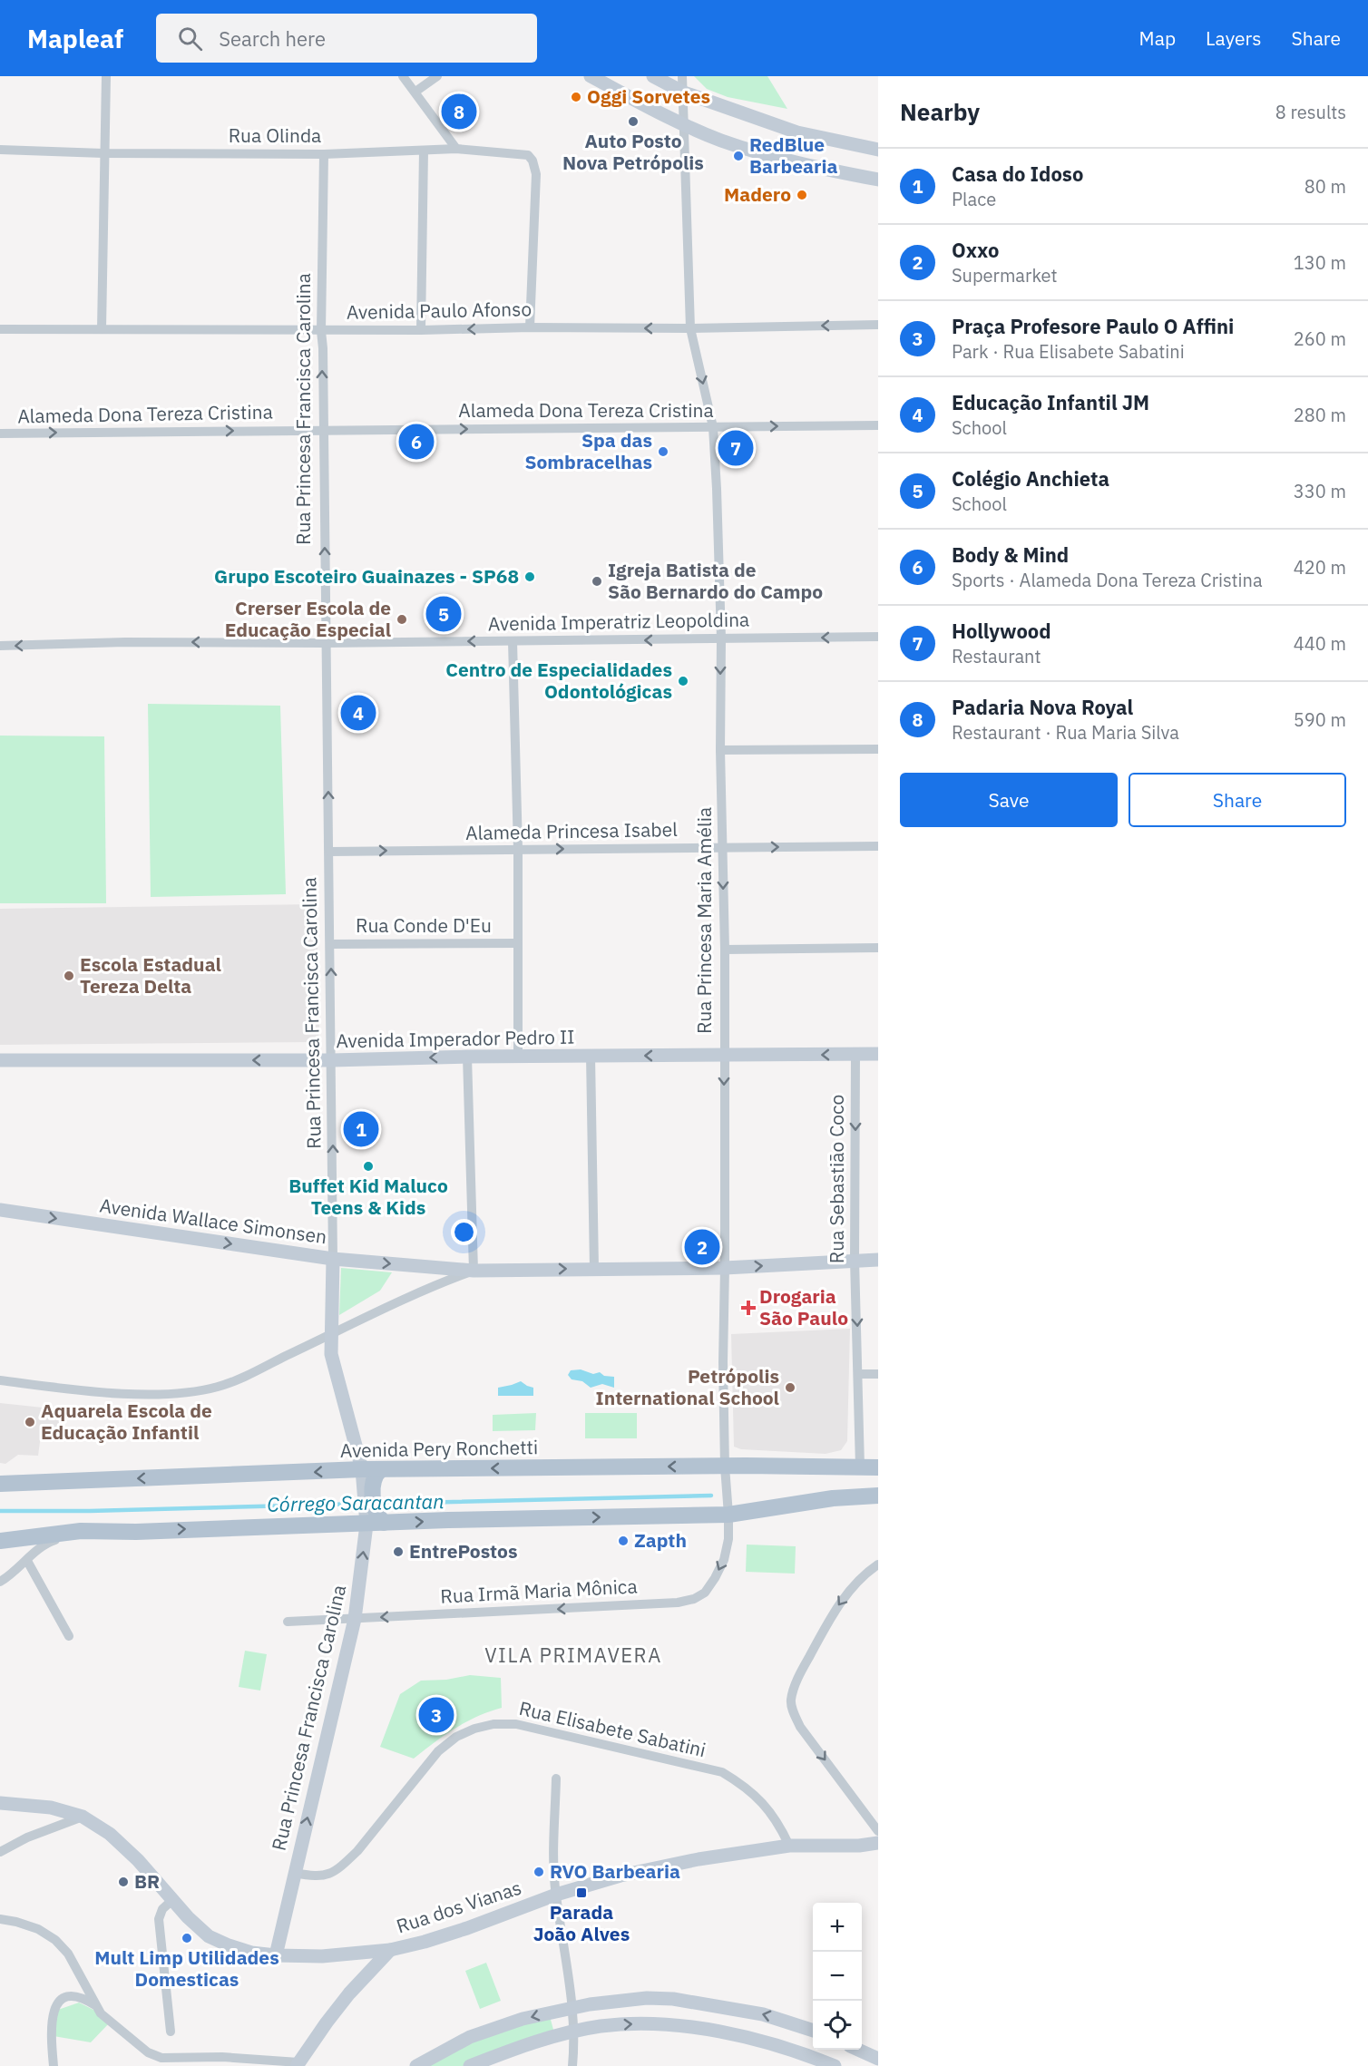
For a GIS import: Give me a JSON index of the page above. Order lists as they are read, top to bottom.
{
  "streets": {
    "main road": ["Avenida Pery Ronchetti"],
    "street": [
      "Rua Olinda",
      "Avenida Paulo Afonso",
      "Rua Princesa Francisca Carolina",
      "Alameda Dona Tereza Cristina",
      "Avenida Imperatriz Leopoldina",
      "Alameda Princesa Isabel",
      "Rua Princesa Maria Amélia",
      "Rua Conde D'Eu",
      "Avenida Imperador Pedro II",
      "Rua Sebastião Coco",
      "Avenida Wallace Simonsen",
      "Rua Irmã Maria Mônica",
      "Rua Elisabete Sabatini",
      "Rua dos Vianas"
    ]
  },
  "crossings": [
    ["Rua Olinda", "Avenida Paulo Afonso"],
    ["Rua Olinda", "Rua Princesa Francisca Carolina"],
    ["Avenida Paulo Afonso", "Rua Princesa Francisca Carolina"],
    ["Avenida Paulo Afonso", "Rua Princesa Maria Amélia"],
    ["Rua Princesa Francisca Carolina", "Alameda Dona Tereza Cristina"],
    ["Rua Princesa Francisca Carolina", "Avenida Imperatriz Leopoldina"],
    ["Rua Princesa Francisca Carolina", "Alameda Princesa Isabel"],
    ["Rua Princesa Francisca Carolina", "Rua Conde D'Eu"],
    ["Rua Princesa Francisca Carolina", "Avenida Imperador Pedro II"],
    ["Rua Princesa Francisca Carolina", "Avenida Wallace Simonsen"],
    ["Rua Princesa Francisca Carolina", "Avenida Pery Ronchetti"],
    ["Rua Princesa Francisca Carolina", "Rua Irmã Maria Mônica"],
    ["Rua Princesa Francisca Carolina", "Rua Elisabete Sabatini"],
    ["Rua Princesa Francisca Carolina", "Rua dos Vianas"],
    ["Alameda Dona Tereza Cristina", "Rua Princesa Maria Amélia"],
    ["Avenida Imperatriz Leopoldina", "Rua Princesa Maria Amélia"],
    ["Alameda Princesa Isabel", "Rua Princesa Maria Amélia"],
    ["Rua Princesa Maria Amélia", "Avenida Imperador Pedro II"],
    ["Rua Princesa Maria Amélia", "Avenida Wallace Simonsen"],
    ["Rua Princesa Maria Amélia", "Avenida Pery Ronchetti"],
    ["Rua Princesa Maria Amélia", "Rua Irmã Maria Mônica"],
    ["Avenida Imperador Pedro II", "Rua Sebastião Coco"],
    ["Rua Sebastião Coco", "Avenida Wallace Simonsen"],
    ["Rua Sebastião Coco", "Avenida Pery Ronchetti"],
    ["Rua Elisabete Sabatini", "Rua dos Vianas"]
  ],
  "one_way": [
    "Avenida Paulo Afonso",
    "Rua Princesa Francisca Carolina",
    "Alameda Dona Tereza Cristina",
    "Avenida Imperatriz Leopoldina",
    "Alameda Princesa Isabel",
    "Rua Princesa Maria Amélia",
    "Avenida Imperador Pedro II",
    "Rua Sebastião Coco",
    "Avenida Wallace Simonsen",
    "Rua Irmã Maria Mônica"
  ],
  "districts": ["VILA PRIMAVERA"],
  "water": ["Córrego Saracantan"],
  "places": {
    "other": [
      "Oggi Sorvetes",
      "Auto Posto Nova Petrópolis",
      "RedBlue Barbearia",
      "Madero",
      "Spa das Sombracelhas",
      "Grupo Escoteiro Guainazes - SP68",
      "Igreja Batista de São Bernardo do Campo",
      "Crerser Escola de Educação Especial",
      "Centro de Especialidades Odontológicas",
      "Escola Estadual Tereza Delta",
      "Buffet Kid Maluco Teens & Kids",
      "Petrópolis International School",
      "Aquarela Escola de Educação Infantil",
      "Zapth",
      "EntrePostos",
      "RVO Barbearia",
      "BR",
      "Mult Limp Utilidades Domesticas"
    ],
    "health": ["Drogaria São Paulo"],
    "transit": ["Parada João Alves"]
  },
  "page": {
    "header": "Mapleaf",
    "search": "Search here",
    "nav": ["Map", "Layers", "Share"],
    "heading": ["Nearby", "8 results"],
    "pins": [
      "8",
      "6",
      "7",
      "5",
      "4",
      "1",
      "2",
      "3"
    ],
    "list": [
      {
        "mark": "1",
        "name": "Casa do Idoso",
        "note": "Place",
        "value": "80 m"
      },
      {
        "mark": "2",
        "name": "Oxxo",
        "note": "Supermarket",
        "value": "130 m"
      },
      {
        "mark": "3",
        "name": "Praça Profesore Paulo O Affini",
        "note": "Park · Rua Elisabete Sabatini",
        "value": "260 m"
      },
      {
        "mark": "4",
        "name": "Educação Infantil JM",
        "note": "School",
        "value": "280 m"
      },
      {
        "mark": "5",
        "name": "Colégio Anchieta",
        "note": "School",
        "value": "330 m"
      },
      {
        "mark": "6",
        "name": "Body & Mind",
        "note": "Sports · Alameda Dona Tereza Cristina",
        "value": "420 m"
      },
      {
        "mark": "7",
        "name": "Hollywood",
        "note": "Restaurant",
        "value": "440 m"
      },
      {
        "mark": "8",
        "name": "Padaria Nova Royal",
        "note": "Restaurant · Rua Maria Silva",
        "value": "590 m"
      }
    ],
    "buttons": ["Save", "Share"],
    "map_buttons": ["+", "−"]
  }
}
